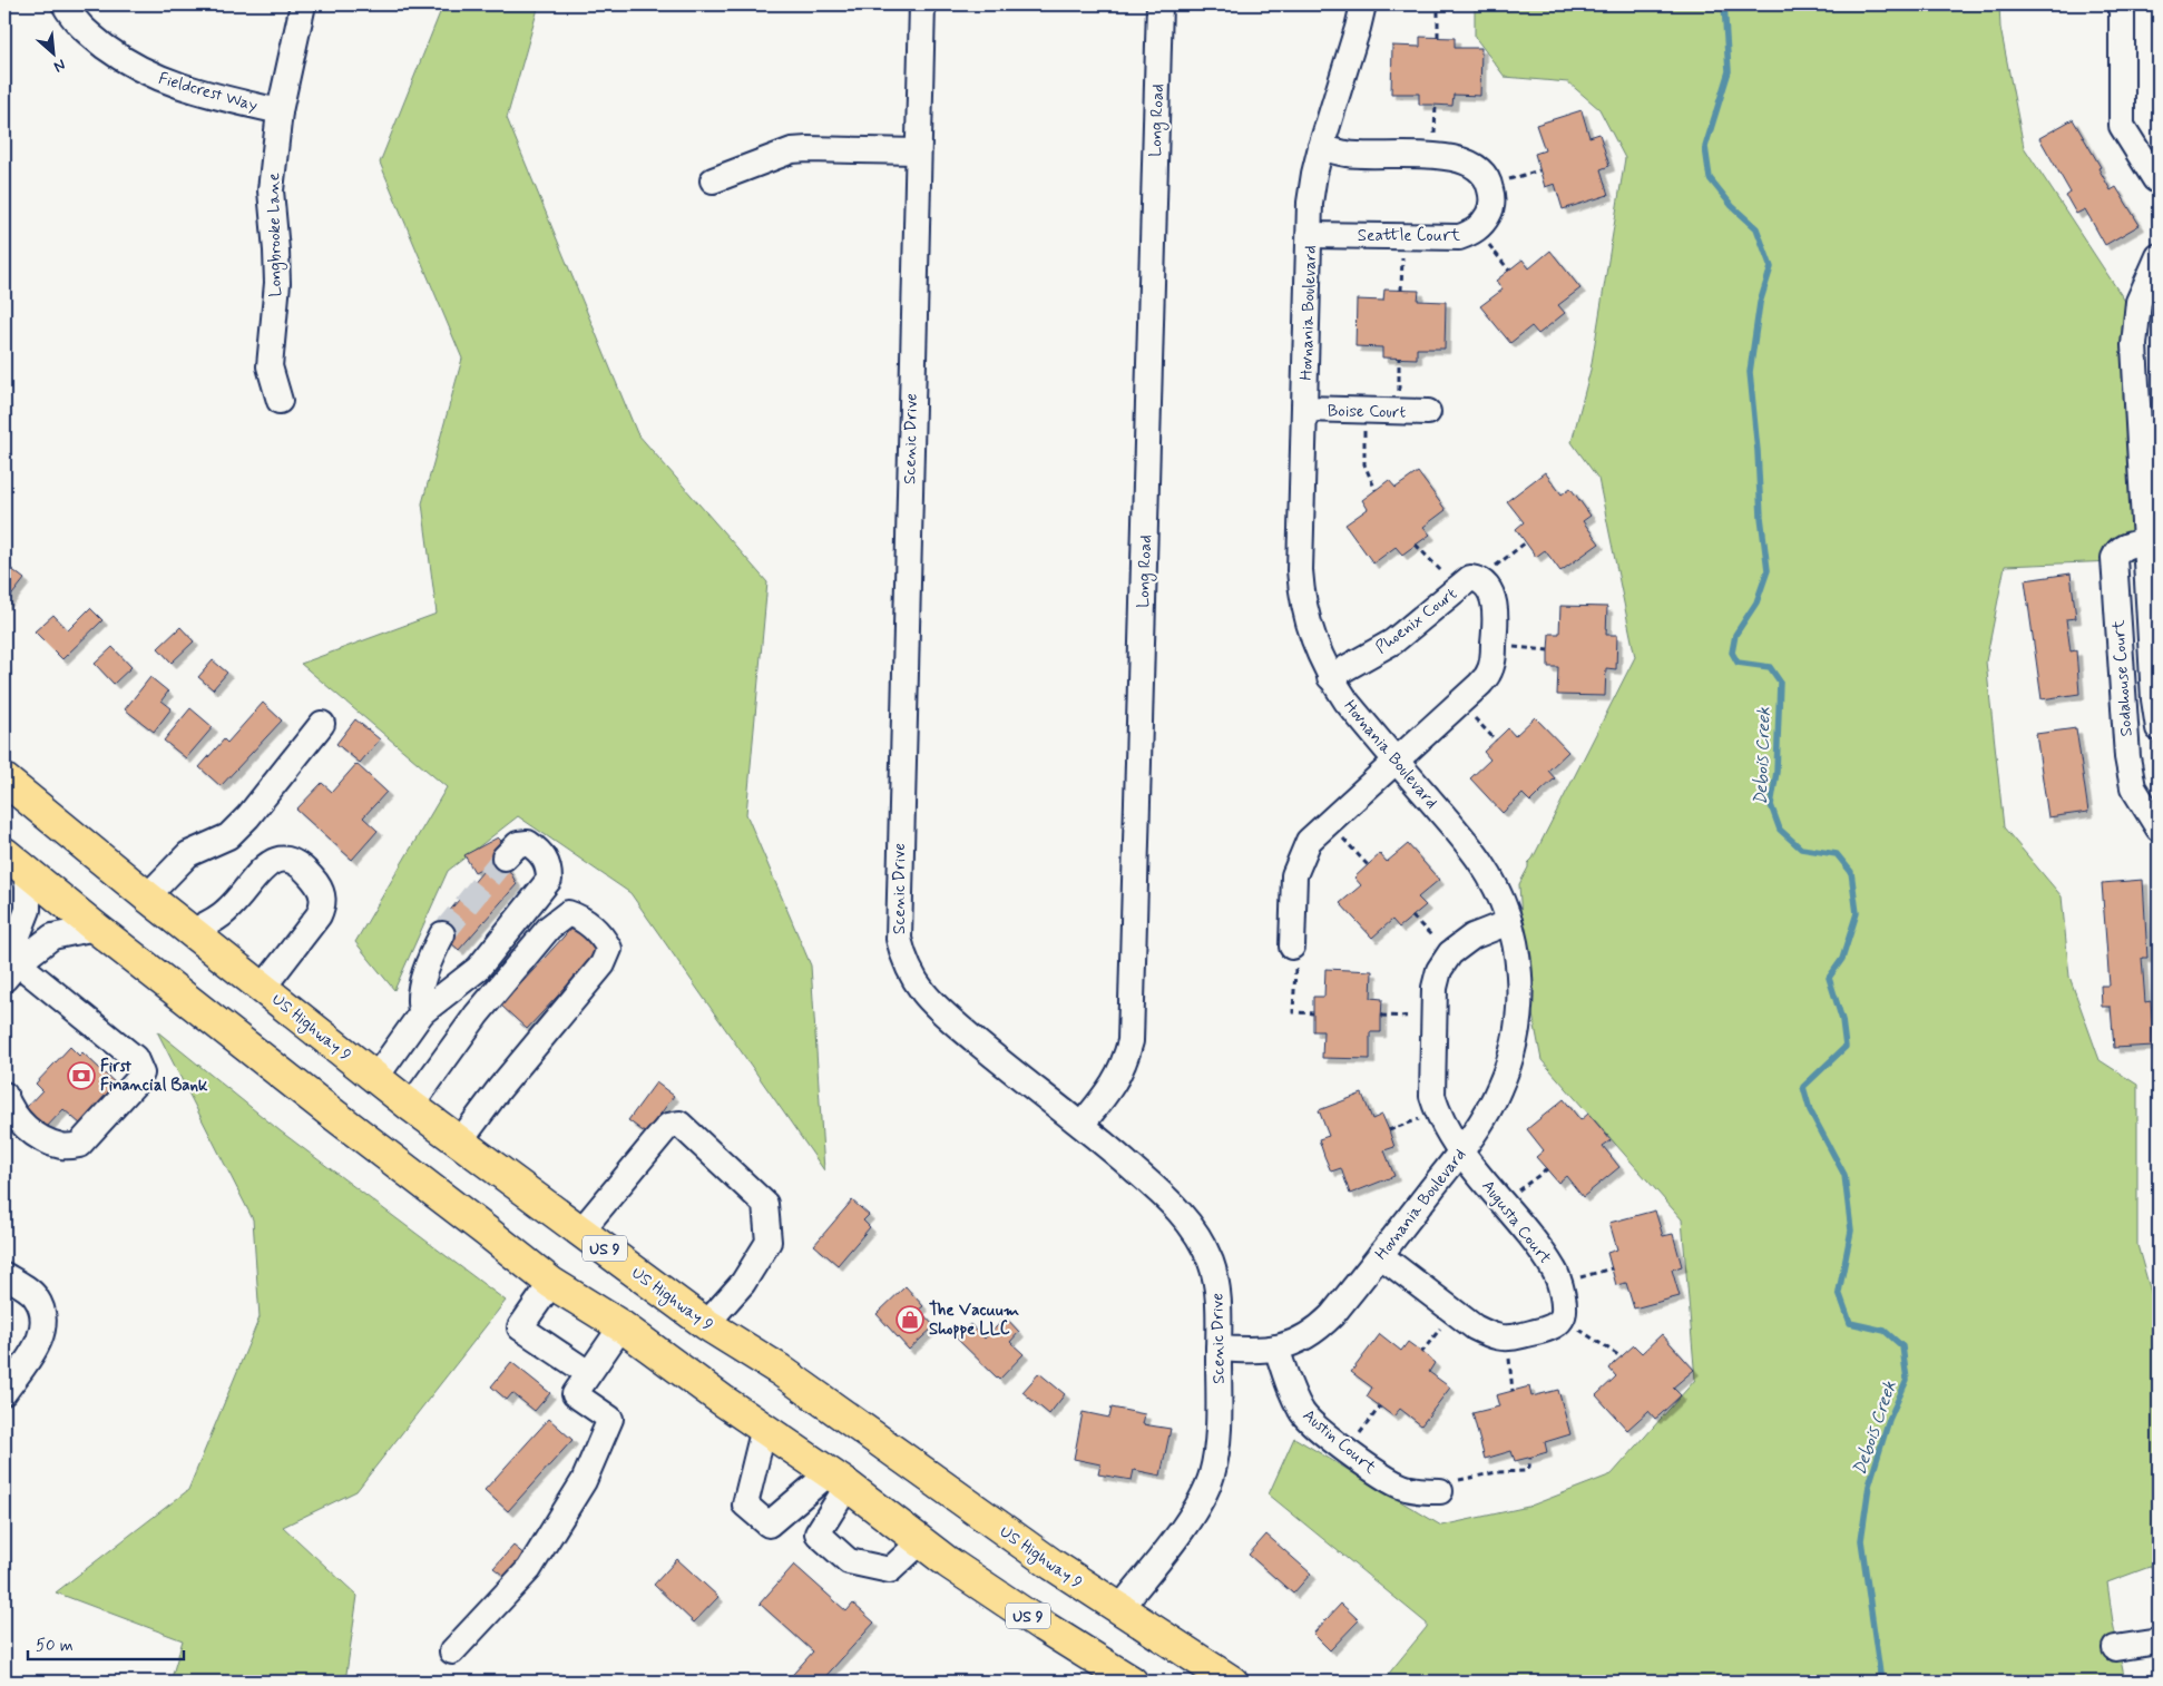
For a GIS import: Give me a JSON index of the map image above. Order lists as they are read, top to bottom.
{
  "streets": {
    "highway": ["US Highway 9", "US 9"],
    "street": [
      "Fieldcrest Way",
      "Long Road",
      "Longbrooke Lane",
      "Seattle Court",
      "Hovnania Boulevard",
      "Boise Court",
      "Scenic Drive",
      "Phoenix Court",
      "Sodahouse Court",
      "Augusta Court",
      "Austin Court"
    ]
  },
  "crossings": [
    ["Fieldcrest Way", "Longbrooke Lane"],
    ["Long Road", "Scenic Drive"],
    ["Seattle Court", "Hovnania Boulevard"],
    ["Hovnania Boulevard", "Boise Court"],
    ["Hovnania Boulevard", "Scenic Drive"],
    ["Hovnania Boulevard", "Phoenix Court"],
    ["Hovnania Boulevard", "Augusta Court"],
    ["Hovnania Boulevard", "Austin Court"],
    ["Scenic Drive", "US Highway 9"]
  ],
  "water": ["Debois Creek"],
  "places": {
    "bank": ["First Financial Bank"],
    "shop": ["The Vacuum Shoppe LLC"]
  },
  "scale_bar": "50 m",
  "north": "bottom right"
}
